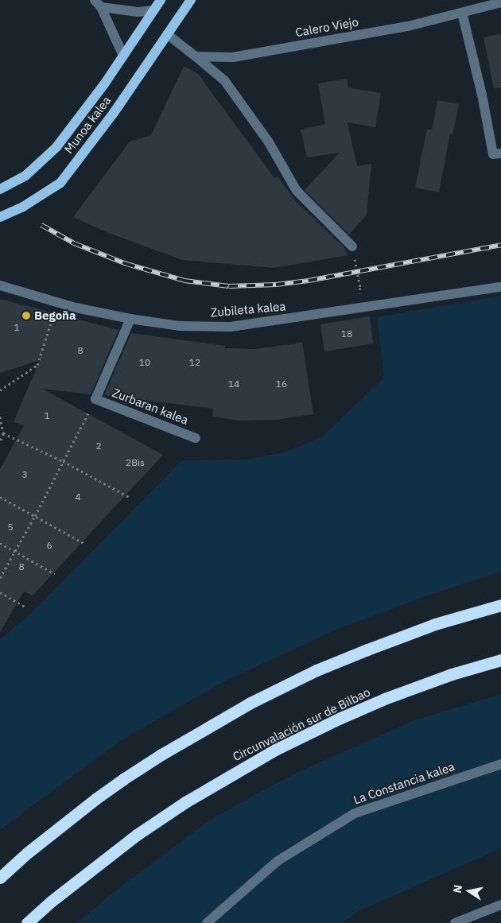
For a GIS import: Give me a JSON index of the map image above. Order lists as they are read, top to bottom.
{
  "streets": {
    "highway": ["Circunvalación sur de Bilbao"],
    "main road": ["Munoa kalea"],
    "street": [
      "Calero Viejo",
      "Zubileta kalea",
      "Zurbaran kalea",
      "La Constancia kalea"
    ]
  },
  "crossings": [
    ["Zubileta kalea", "Zurbaran kalea"]
  ],
  "places": ["Begoña"],
  "house_numbers": [
    "1",
    "18",
    "8",
    "10",
    "12",
    "14",
    "16",
    "1",
    "2",
    "2Bis",
    "3",
    "4",
    "5",
    "6",
    "8"
  ],
  "north": "left"
}
